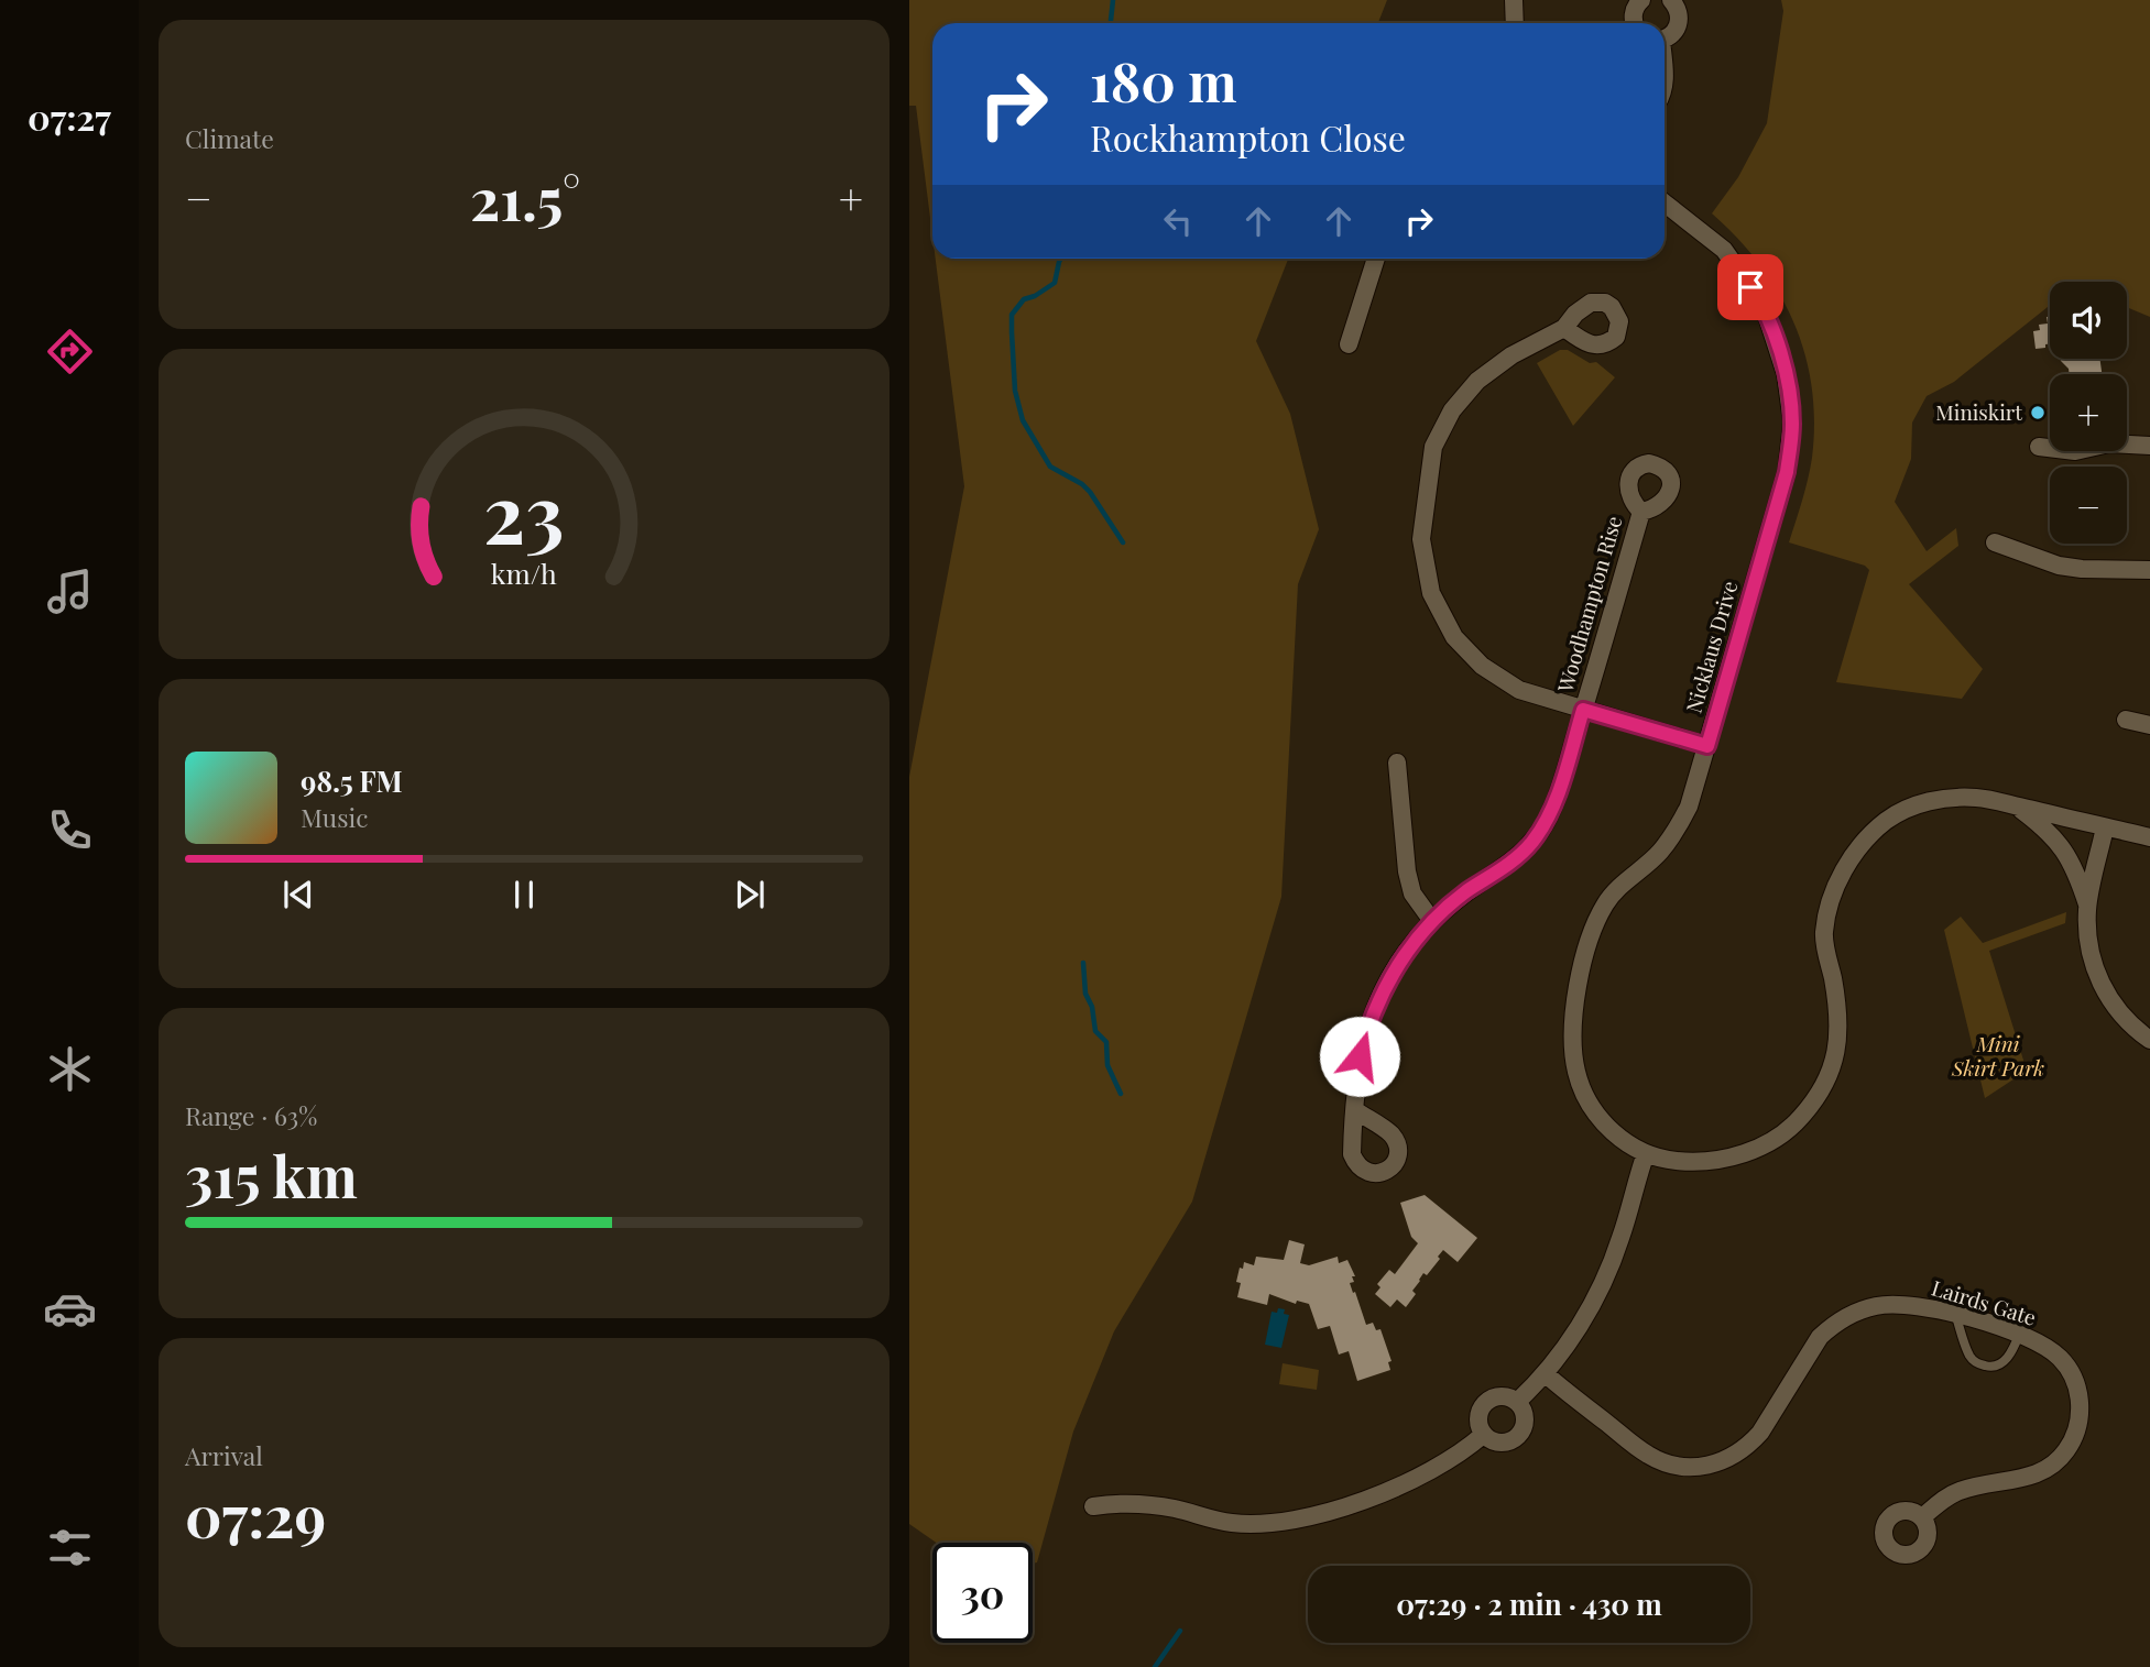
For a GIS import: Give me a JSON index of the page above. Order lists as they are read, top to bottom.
{
  "streets": {
    "street": ["Woodhampton Rise", "Nicklaus Drive", "Lairds Gate"]
  },
  "parks": ["Mini Skirt Park"],
  "places": ["Miniskirt"],
  "page": {
    "tabs": "07:27",
    "tile": [
      "Climate",
      ["Range · 63%", "315 km"],
      ["Arrival", "07:29"]
    ],
    "turn": ["180 m", "Rockhampton Close"],
    "heat": ["−", "21.5°", "+"],
    "map_buttons": ["+", "−"],
    "song": ["98.5 FM", "Music"],
    "limit": "30",
    "trip": "07:29 · 2 min · 430 m",
    "gauge": ["23", "km/h"]
  }
}
